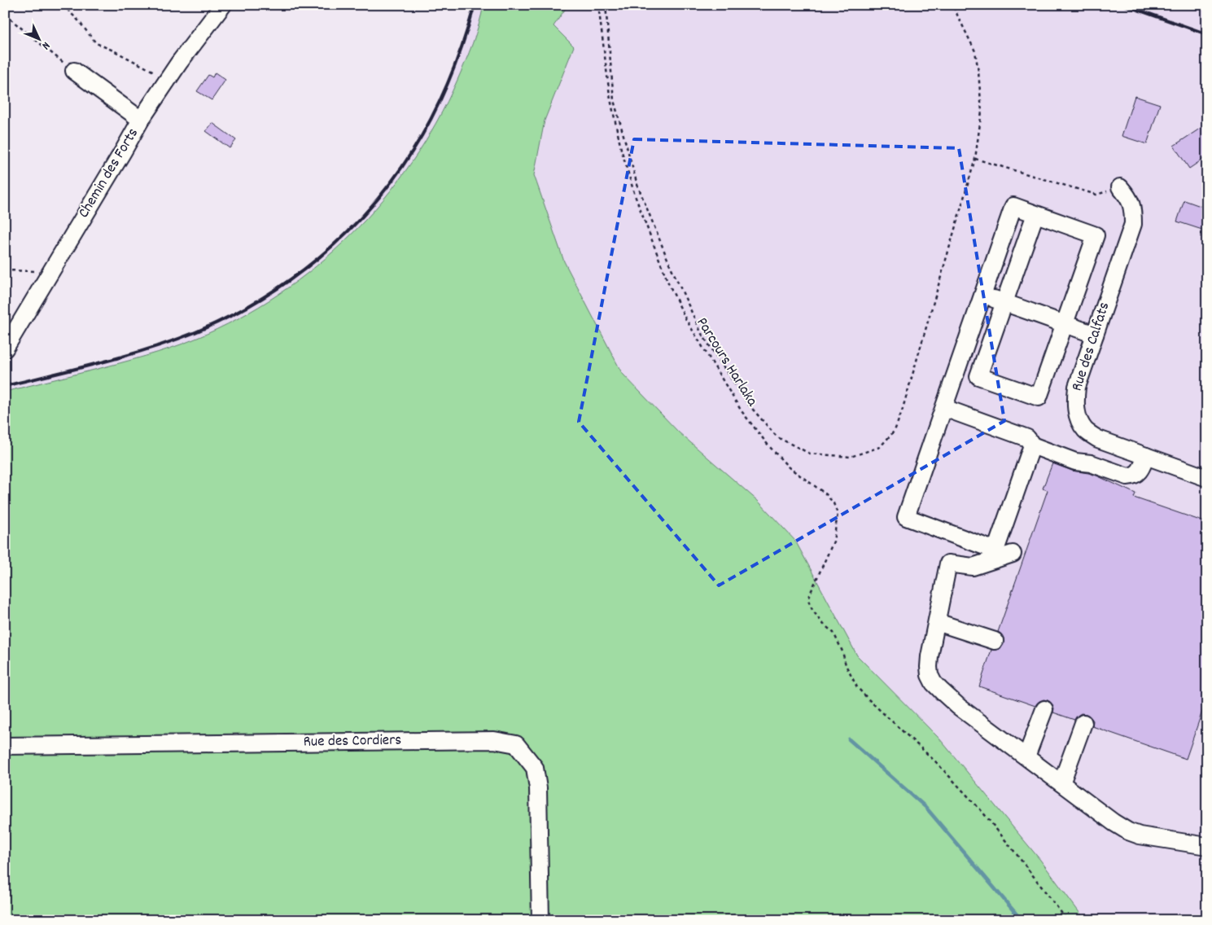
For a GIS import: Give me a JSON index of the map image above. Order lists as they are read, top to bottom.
{
  "streets": {
    "street": ["Chemin des Forts", "Rue des Calfats", "Rue des Cordiers"],
    "path": ["Parcours Harlaka"]
  },
  "north": "bottom right"
}
